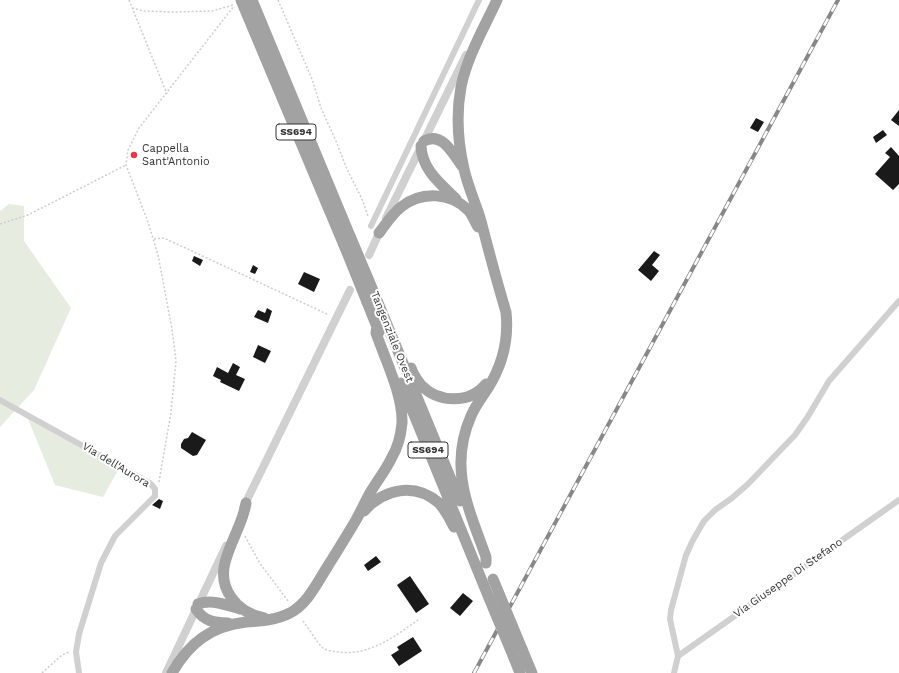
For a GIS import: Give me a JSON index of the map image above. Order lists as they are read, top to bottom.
{
  "streets": {
    "highway": ["SS694", "Tangenziale Ovest"],
    "street": ["Via dell'Aurora", "Via Giuseppe Di Stefano"]
  },
  "places": ["Cappella Sant'Antonio"]
}
